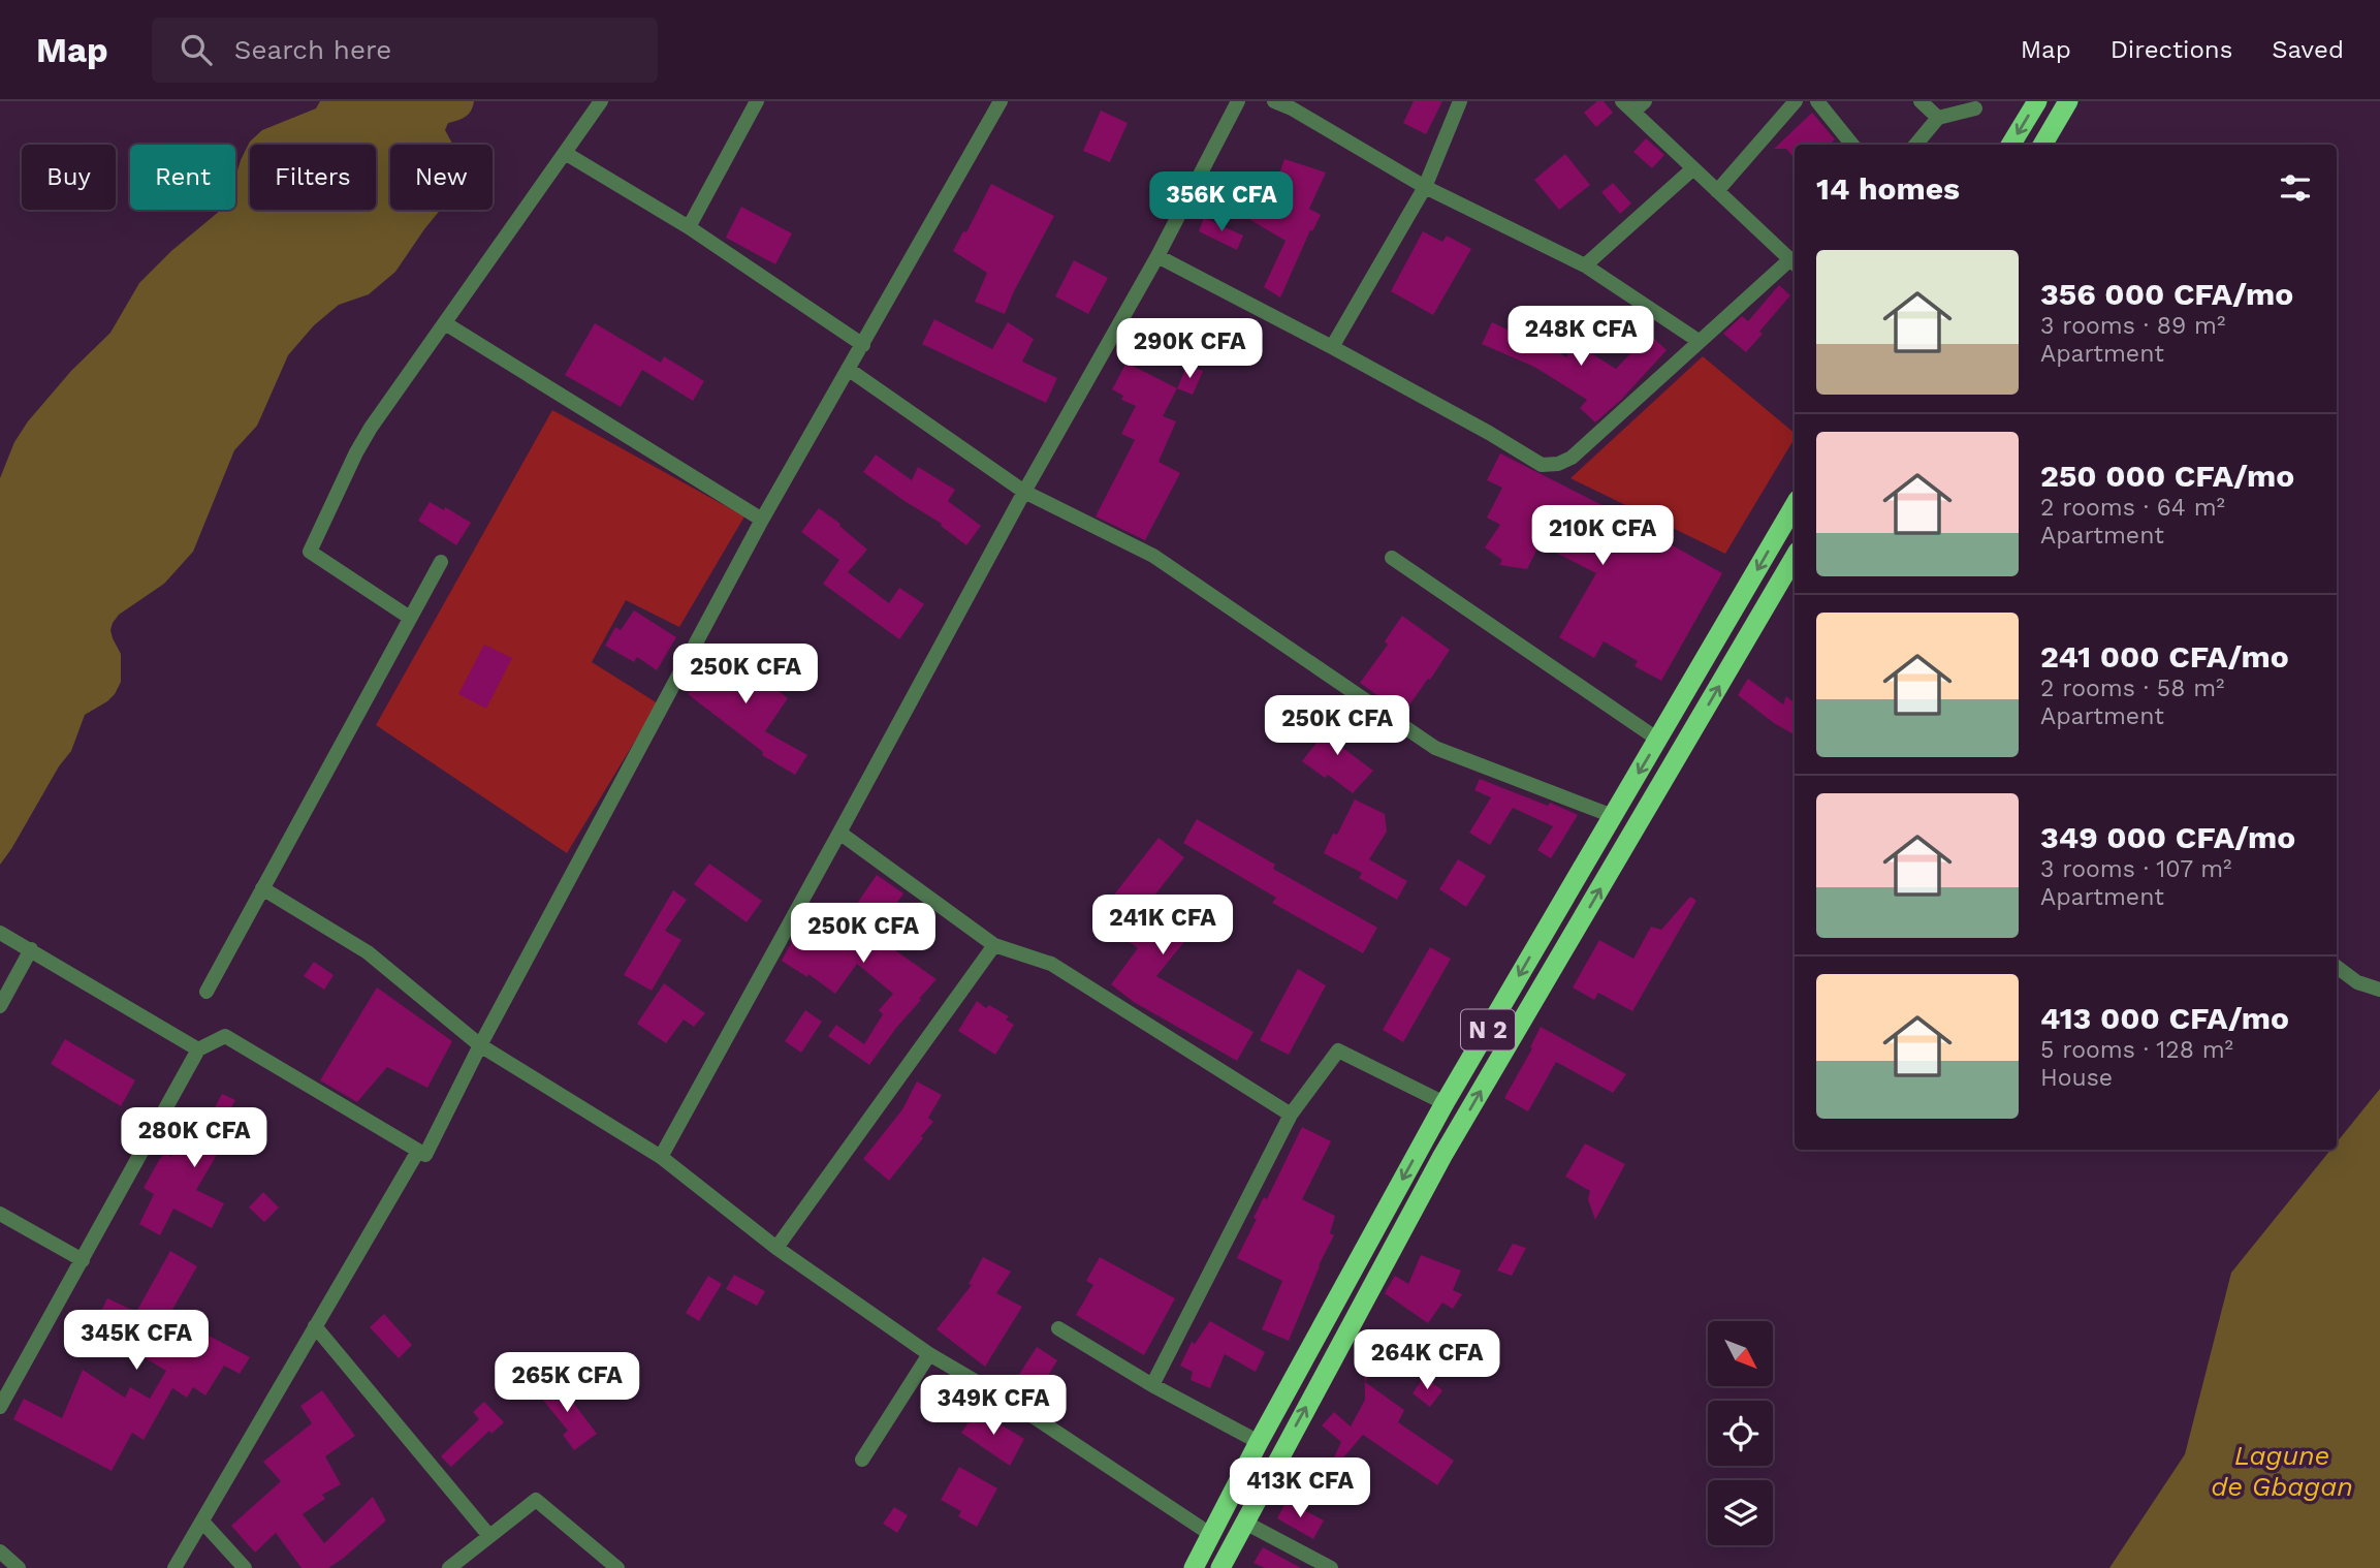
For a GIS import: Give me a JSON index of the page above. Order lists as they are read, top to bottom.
{
  "streets": {
    "highway": ["N 2"]
  },
  "water": ["Lagune de Gbagan"],
  "north": "bottom right",
  "page": {
    "header": "Map",
    "search": "Search here",
    "nav": ["Map", "Directions", "Saved"],
    "chip": [
      "Buy",
      "Rent",
      "Filters",
      "New"
    ],
    "heading": "14 homes",
    "price": [
      "356K CFA",
      "248K CFA",
      "290K CFA",
      "210K CFA",
      "250K CFA",
      "250K CFA",
      "241K CFA",
      "250K CFA",
      "280K CFA",
      "345K CFA",
      "264K CFA",
      "265K CFA",
      "349K CFA",
      "413K CFA"
    ],
    "list": [
      {
        "name": "356 000 CFA/mo",
        "note": "3 rooms · 89 m² · Apartment"
      },
      {
        "name": "250 000 CFA/mo",
        "note": "2 rooms · 64 m² · Apartment"
      },
      {
        "name": "241 000 CFA/mo",
        "note": "2 rooms · 58 m² · Apartment"
      },
      {
        "name": "349 000 CFA/mo",
        "note": "3 rooms · 107 m² · Apartment"
      },
      {
        "name": "413 000 CFA/mo",
        "note": "5 rooms · 128 m² · House"
      }
    ]
  }
}
